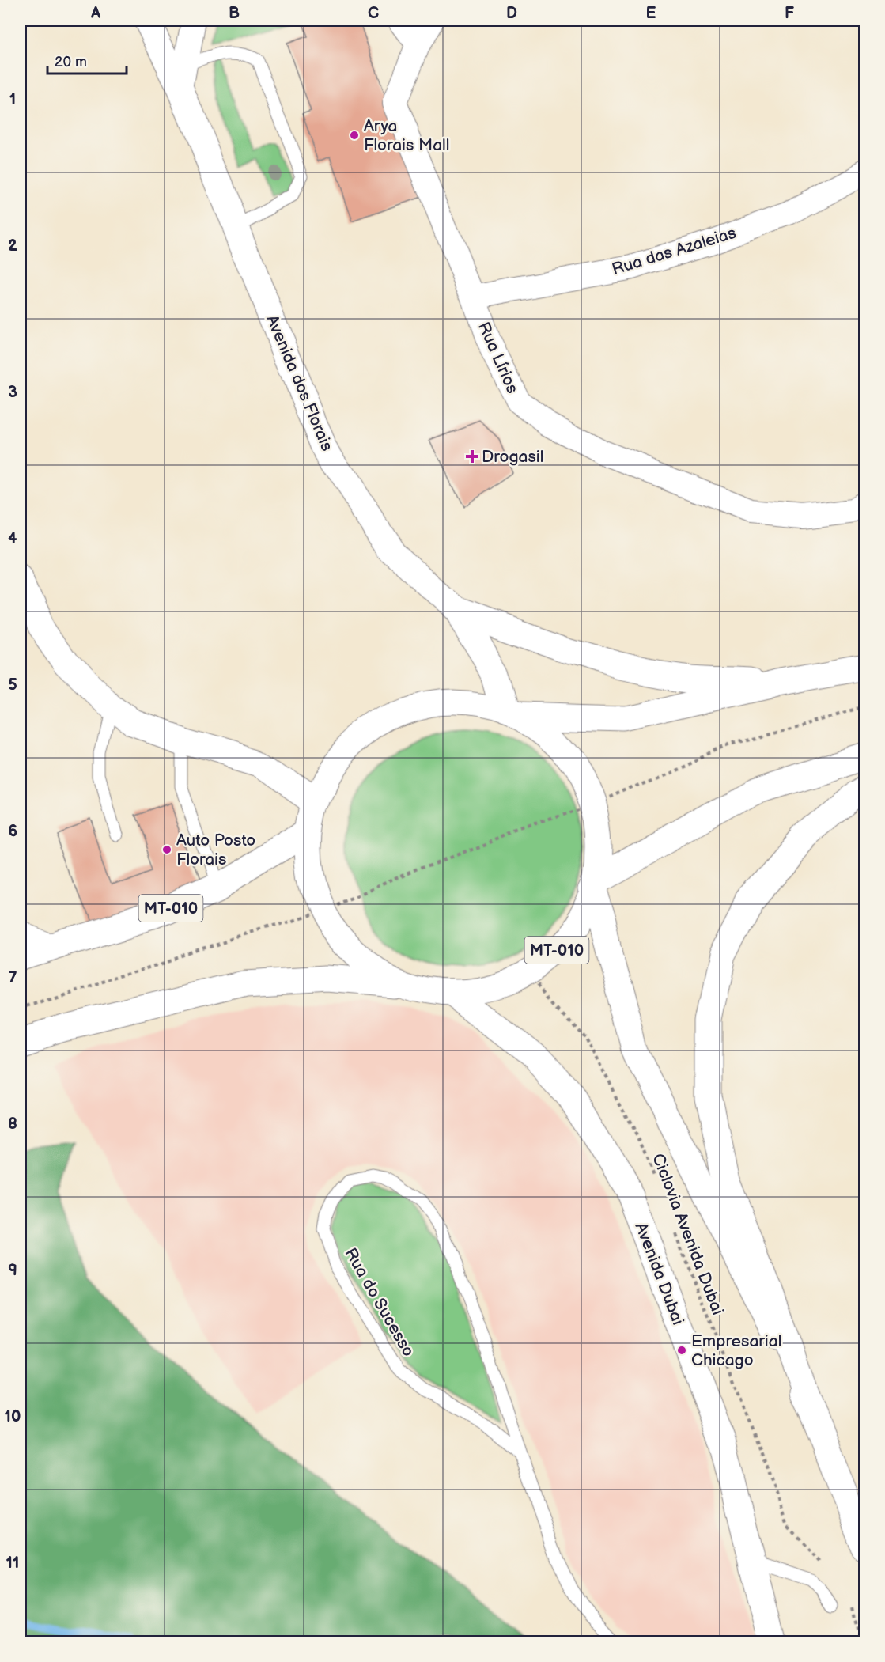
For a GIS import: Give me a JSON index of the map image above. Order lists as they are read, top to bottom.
{
  "streets": {
    "main road": ["Avenida dos Florais", "MT-010", "Avenida Dubai"],
    "street": ["Rua das Azaleias", "Rua Lírios"],
    "lane": ["Rua do Sucesso"],
    "path": ["Ciclovia Avenida Dubai"]
  },
  "crossings": [
    ["Rua das Azaleias", "Rua Lírios"],
    ["Avenida dos Florais", "MT-010"],
    ["MT-010", "Ciclovia Avenida Dubai"],
    ["MT-010", "Avenida Dubai"]
  ],
  "places": {
    "other": ["Arya Florais Mall", "Auto Posto Florais", "Empresarial Chicago"],
    "health": ["Drogasil"]
  },
  "scale_bar": "20 m",
  "grid": {
    "columns": [
      "A",
      "B",
      "C",
      "D",
      "E",
      "F"
    ],
    "rows": [
      "1",
      "2",
      "3",
      "4",
      "5",
      "6",
      "7",
      "8",
      "9",
      "10",
      "11"
    ]
  }
}
